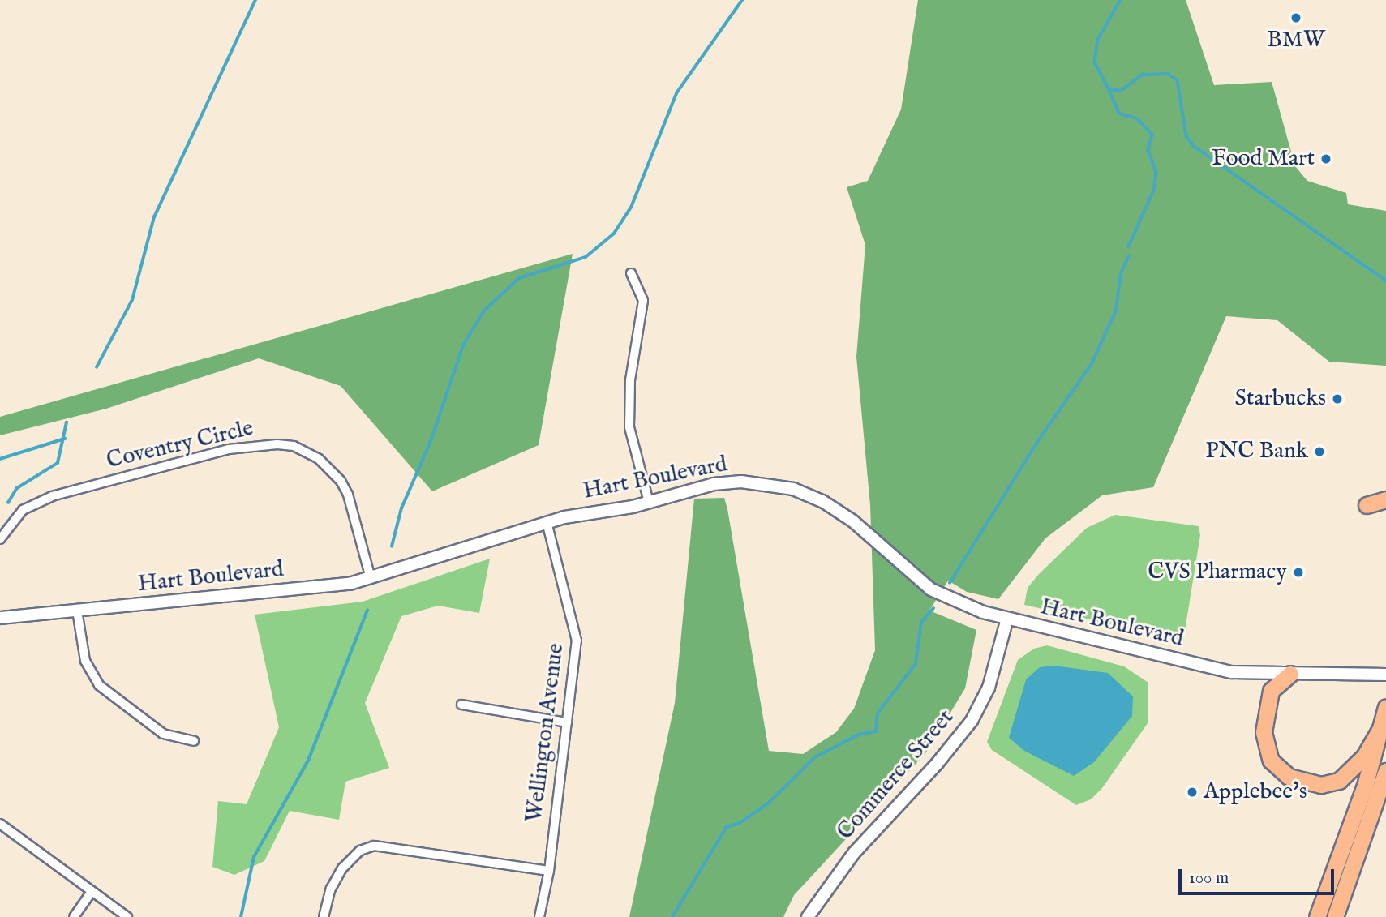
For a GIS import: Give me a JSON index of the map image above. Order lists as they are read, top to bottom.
{
  "streets": {
    "street": [
      "Coventry Circle",
      "Hart Boulevard",
      "Wellington Avenue",
      "Commerce Street"
    ]
  },
  "crossings": [
    ["Coventry Circle", "Hart Boulevard"],
    ["Hart Boulevard", "Wellington Avenue"],
    ["Hart Boulevard", "Commerce Street"]
  ],
  "places": [
    "BMW",
    "Food Mart",
    "Starbucks",
    "PNC Bank",
    "CVS Pharmacy",
    "Applebee's"
  ],
  "scale_bar": "100 m"
}
